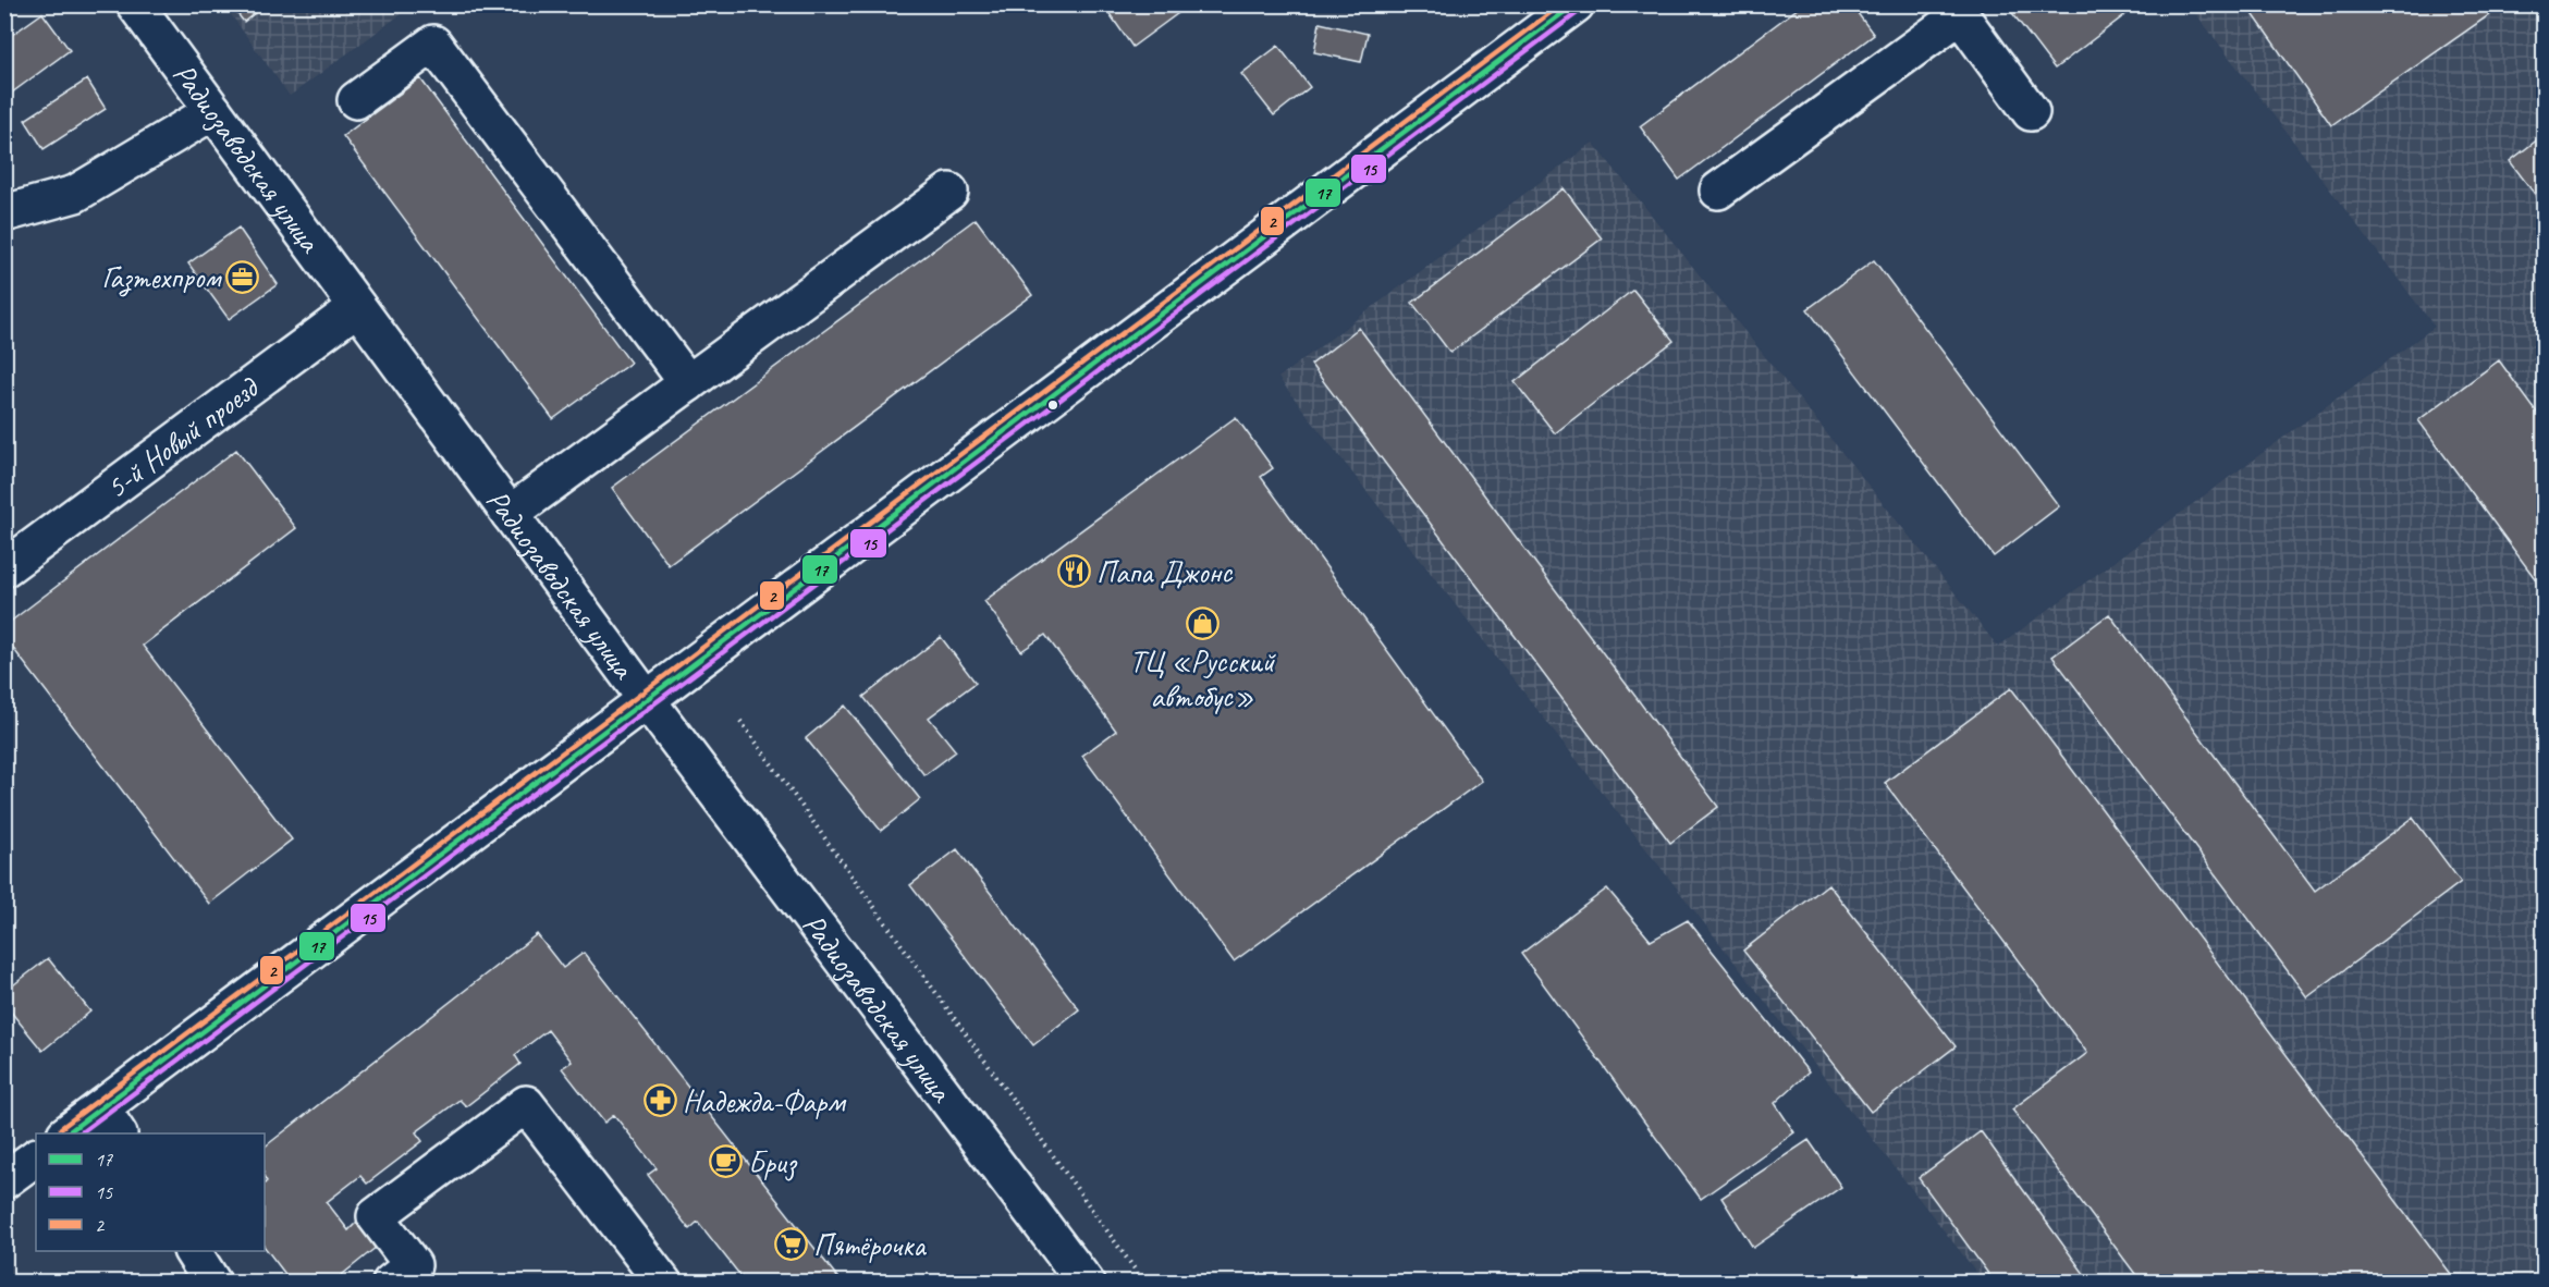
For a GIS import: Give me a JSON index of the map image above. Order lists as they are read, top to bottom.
{
  "streets": {
    "street": ["Радиозаводская улица", "5-й Новый проезд"]
  },
  "crossings": [
    ["Радиозаводская улица", "5-й Новый проезд"]
  ],
  "places": {
    "office": ["Газтехпром"],
    "restaurant": ["Папа Джонс"],
    "shop": ["ТЦ «Русский автобус»"],
    "pharmacy": ["Надежда-Фарм"],
    "cafe": ["Бриз"],
    "supermarket": ["Пятёрочка"]
  },
  "lines": ["transit line 17", "transit line 2", "transit line 15"],
  "legend": ["17", "15", "2"]
}
